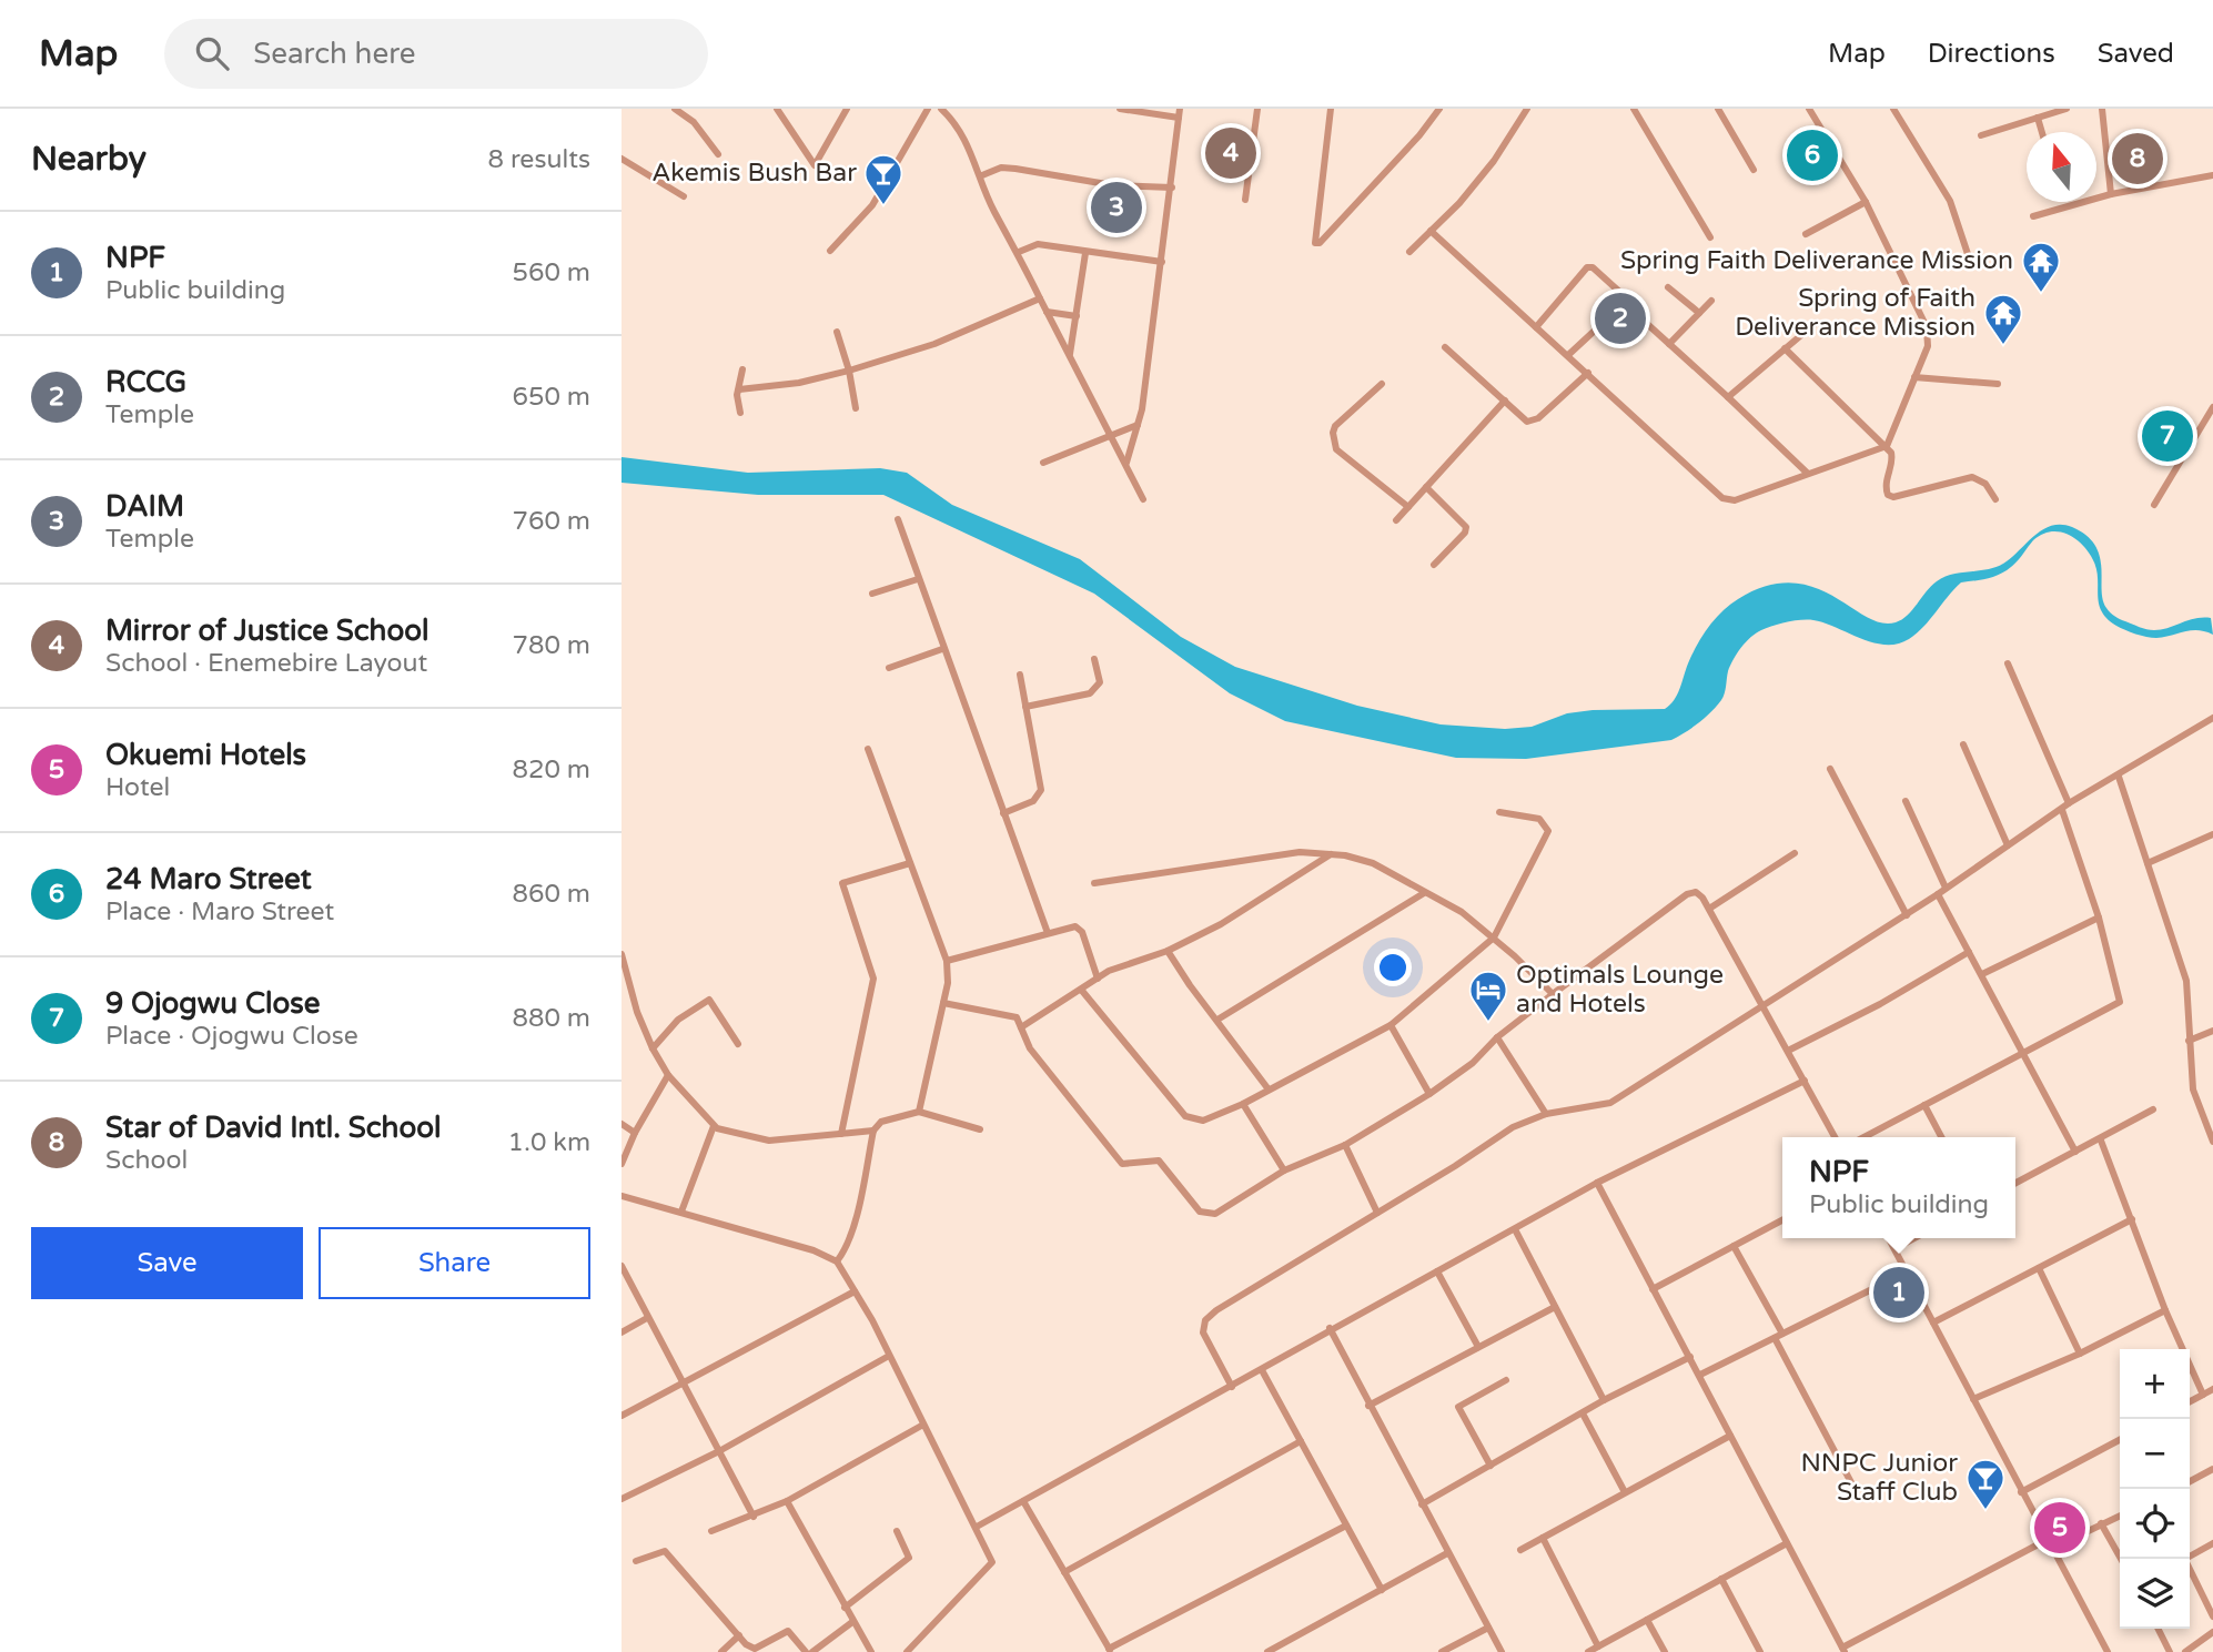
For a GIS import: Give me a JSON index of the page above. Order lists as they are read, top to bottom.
{
  "places": {
    "bar": ["Akemis Bush Bar", "NNPC Junior Staff Club"],
    "temple": ["Spring Faith Deliverance Mission", "Spring of Faith Deliverance Mission"],
    "hotel": ["Optimals Lounge and Hotels"]
  },
  "north": "top",
  "page": {
    "header": "Map",
    "search": "Search here",
    "nav": ["Map", "Directions", "Saved"],
    "heading": ["Nearby", "8 results"],
    "pins": [
      "4",
      "6",
      "8",
      "3",
      "2",
      "7",
      "1",
      "5"
    ],
    "list": [
      {
        "mark": "1",
        "name": "NPF",
        "note": "Public building",
        "value": "560 m"
      },
      {
        "mark": "2",
        "name": "RCCG",
        "note": "Temple",
        "value": "650 m"
      },
      {
        "mark": "3",
        "name": "DAIM",
        "note": "Temple",
        "value": "760 m"
      },
      {
        "mark": "4",
        "name": "Mirror of Justice School",
        "note": "School · Enemebire Layout",
        "value": "780 m"
      },
      {
        "mark": "5",
        "name": "Okuemi Hotels",
        "note": "Hotel",
        "value": "820 m"
      },
      {
        "mark": "6",
        "name": "24 Maro Street",
        "note": "Place · Maro Street",
        "value": "860 m"
      },
      {
        "mark": "7",
        "name": "9 Ojogwu Close",
        "note": "Place · Ojogwu Close",
        "value": "880 m"
      },
      {
        "mark": "8",
        "name": "Star of David Intl. School",
        "note": "School",
        "value": "1.0 km"
      }
    ],
    "popup": ["NPF", "Public building"],
    "buttons": ["Save", "Share"],
    "map_buttons": ["+", "−"]
  }
}
